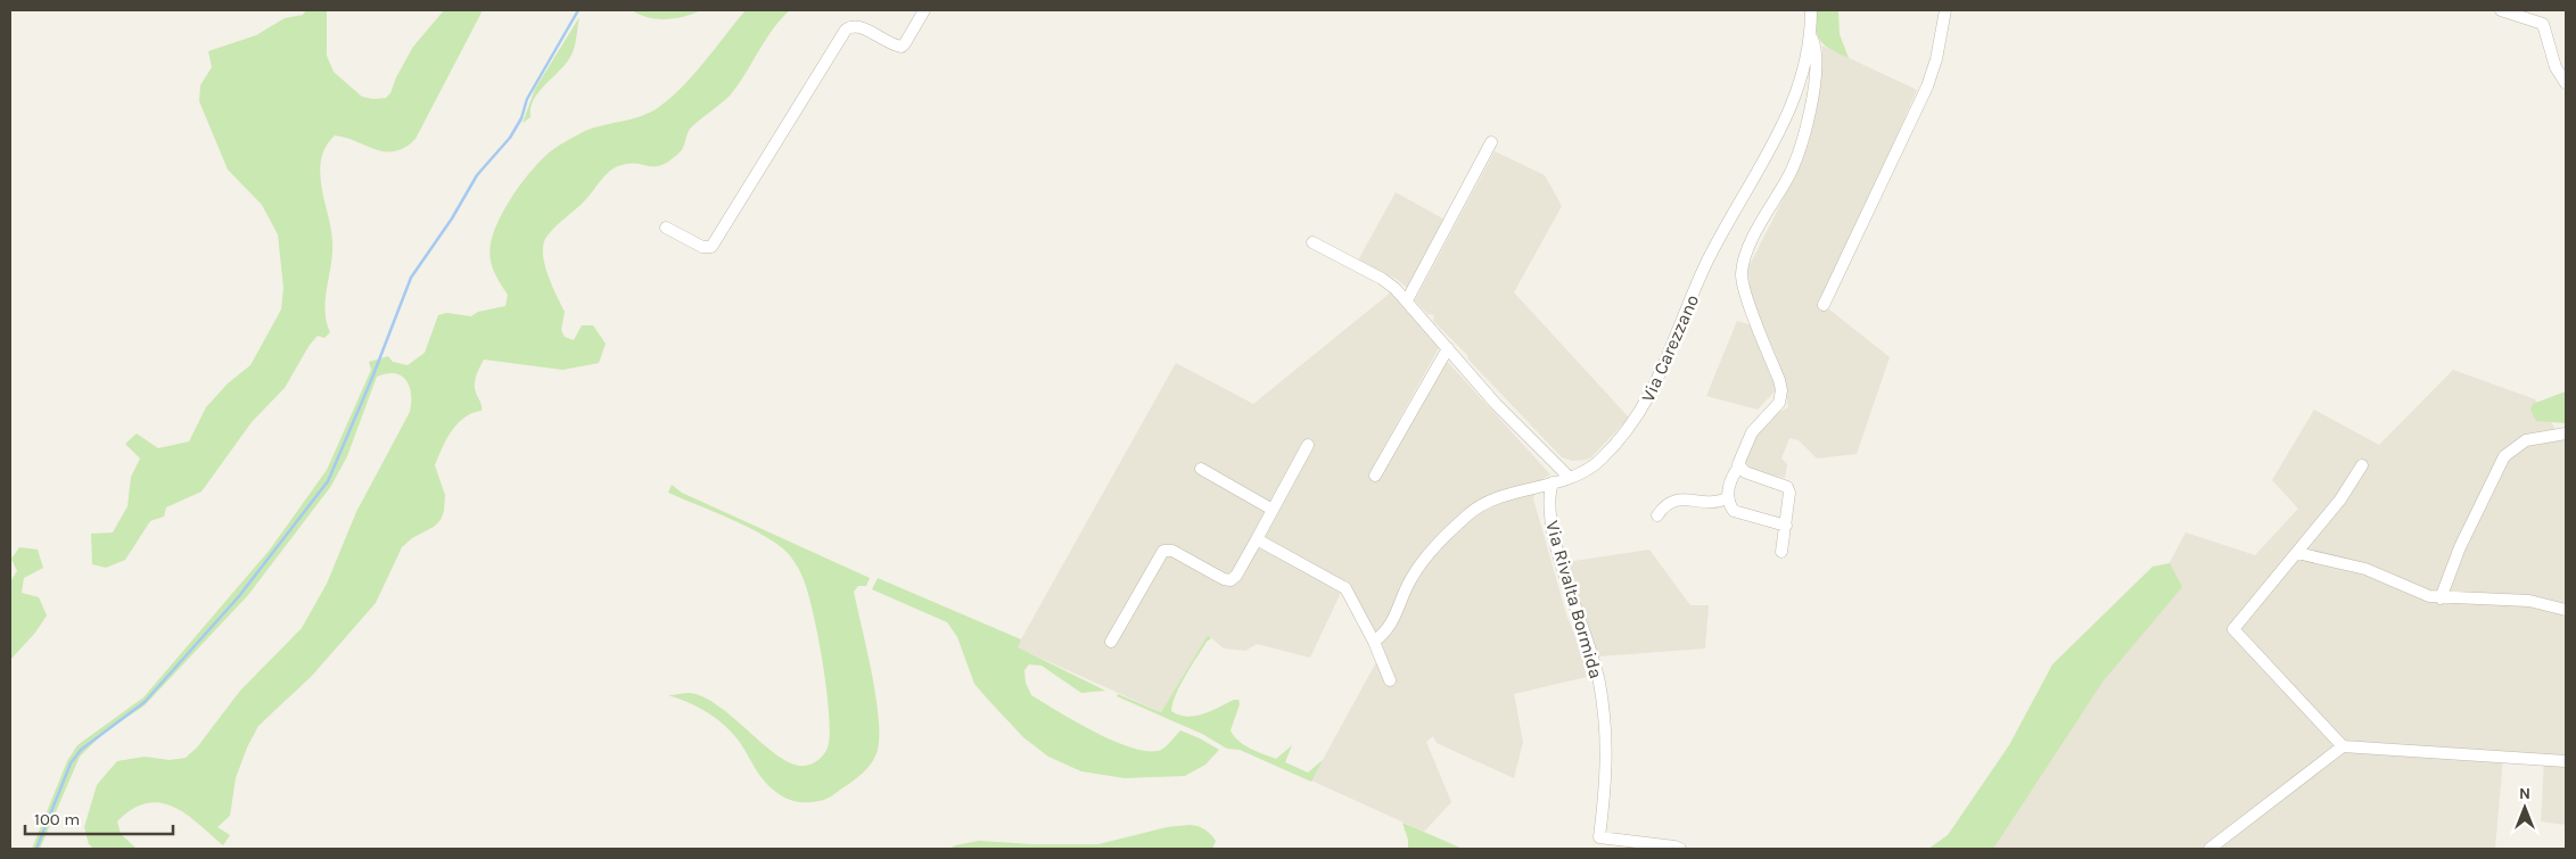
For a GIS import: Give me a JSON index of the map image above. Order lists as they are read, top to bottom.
{
  "streets": {
    "street": ["Via Carezzano", "Via Rivalta Bormida"]
  },
  "crossings": [
    ["Via Carezzano", "Via Rivalta Bormida"]
  ],
  "scale_bar": "100 m",
  "north": "top"
}
